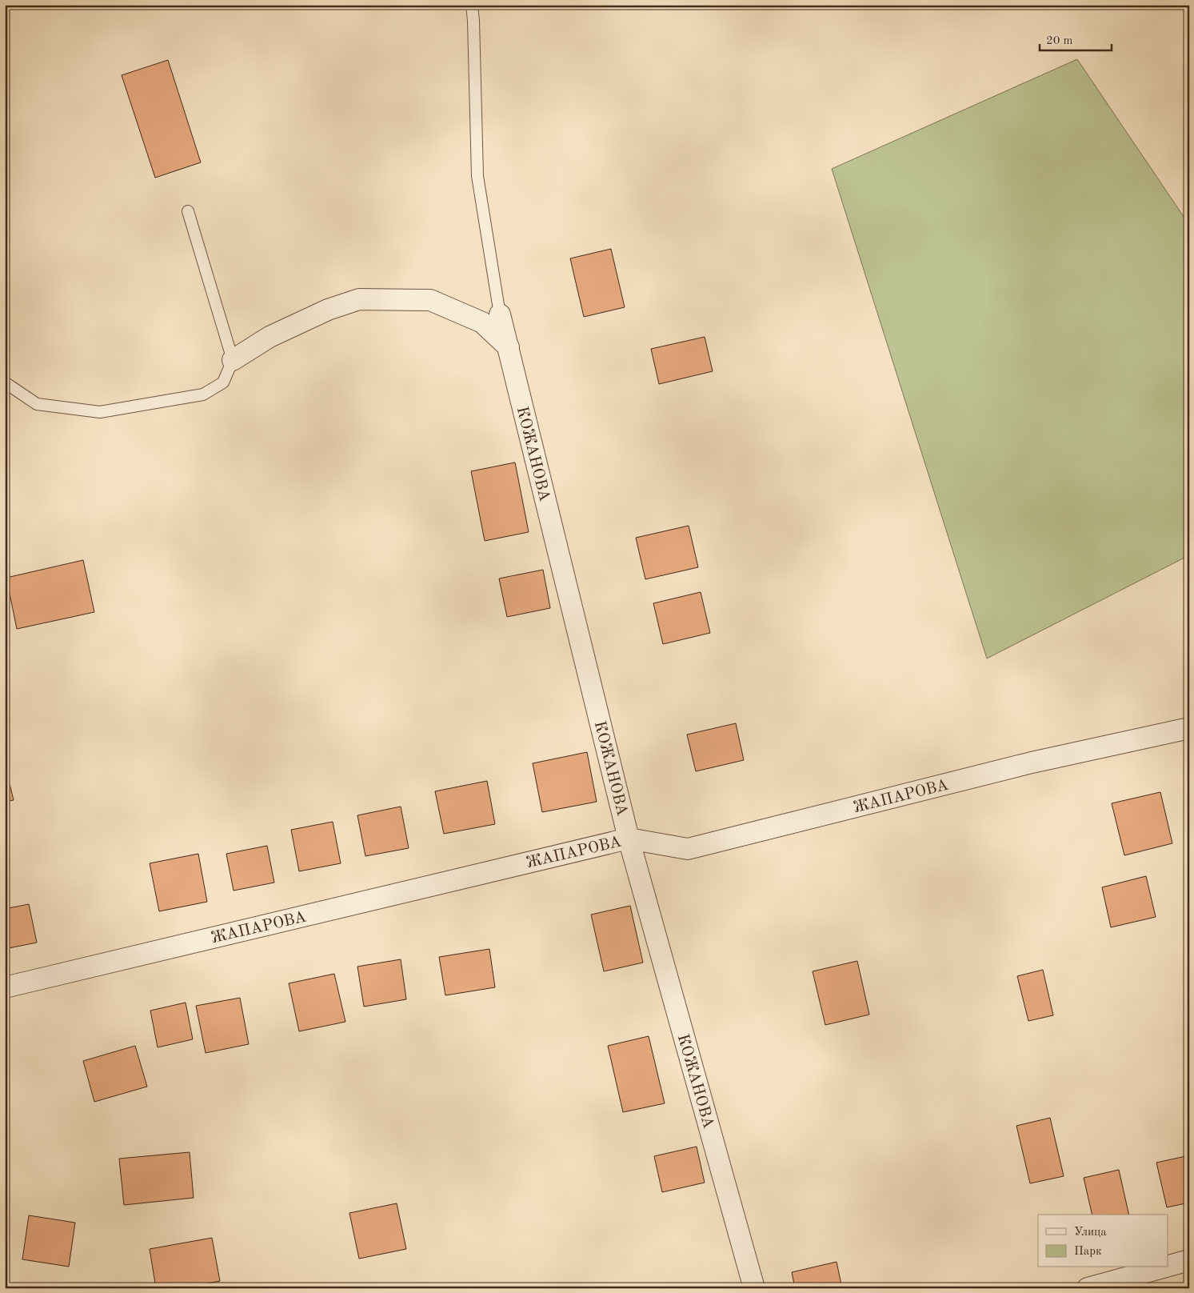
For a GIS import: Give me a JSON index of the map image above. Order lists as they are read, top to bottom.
{
  "streets": {
    "street": ["КОЖАНОВА", "ЖАПАРОВА"]
  },
  "crossings": [
    ["КОЖАНОВА", "ЖАПАРОВА"]
  ],
  "legend": ["Улица", "Парк"],
  "scale_bar": "20 m"
}
